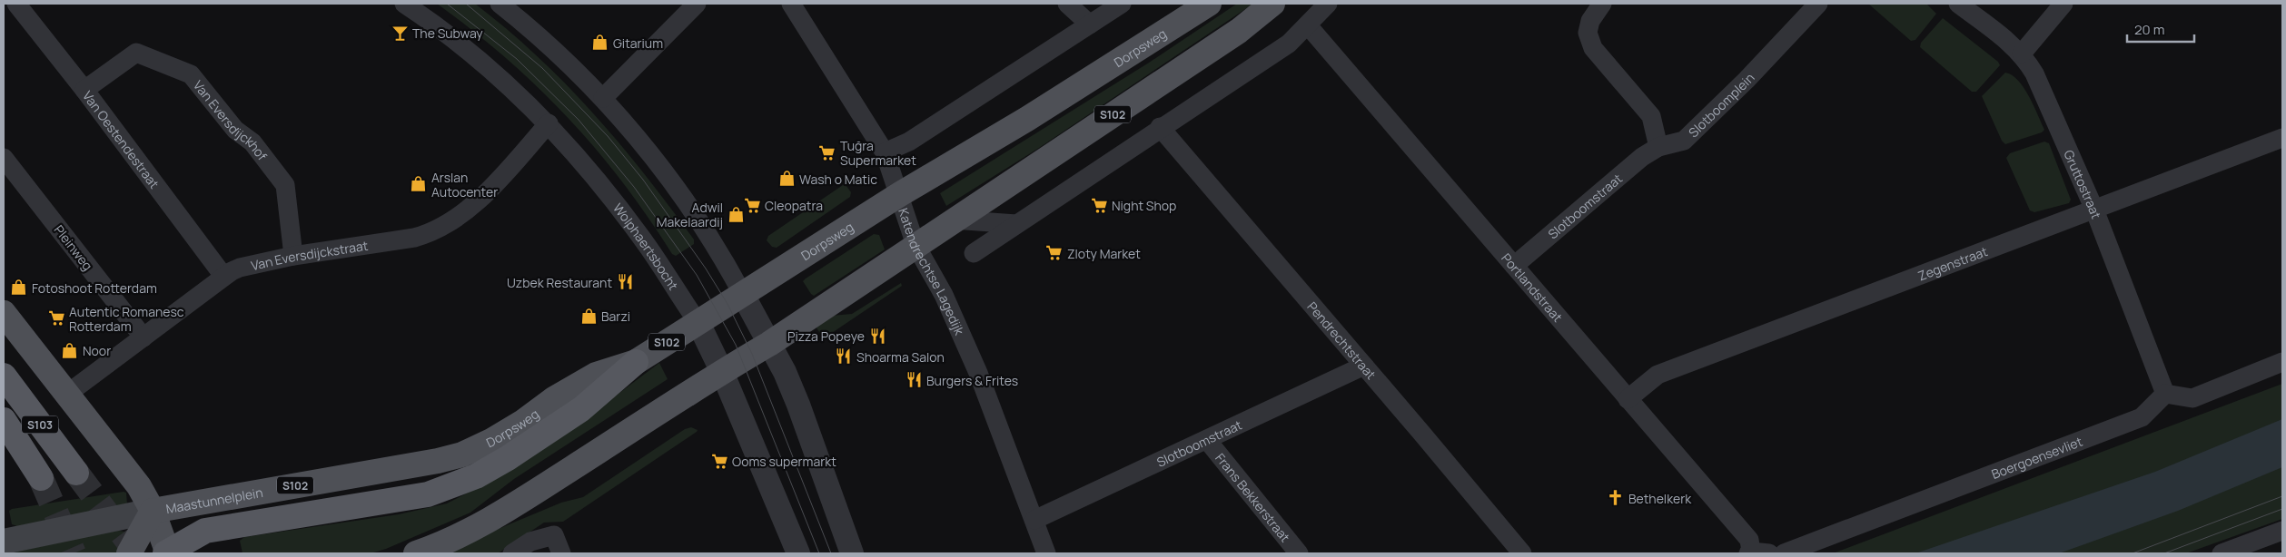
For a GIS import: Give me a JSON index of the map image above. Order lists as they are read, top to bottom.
{
  "streets": {
    "highway": ["S103"],
    "main road": ["Dorpsweg", "S102", "Maastunnelplein"],
    "street": [
      "Slotboomplein",
      "Van Eversdijckhof",
      "Van Oestendestraat",
      "Gruttostraat",
      "Slotboomstraat",
      "Wolphaertsbocht",
      "Pleinweg",
      "Van Eversdijckstraat",
      "Zegenstraat",
      "Katendrechtse Lagedijk",
      "Portlandstraat",
      "Pendrechtstraat",
      "Boergoensevliet",
      "Frans Bekkerstraat"
    ]
  },
  "crossings": [
    ["Dorpsweg", "Wolphaertsbocht"],
    ["Dorpsweg", "Katendrechtse Lagedijk"],
    ["Dorpsweg", "Maastunnelplein"],
    ["Slotboomplein", "Slotboomstraat"],
    ["S102", "Wolphaertsbocht"],
    ["S102", "Katendrechtse Lagedijk"],
    ["Van Eversdijckhof", "Van Oestendestraat"],
    ["Van Eversdijckhof", "Van Eversdijckstraat"],
    ["Van Oestendestraat", "Van Eversdijckstraat"],
    ["Gruttostraat", "Zegenstraat"],
    ["Gruttostraat", "Boergoensevliet"],
    ["Slotboomstraat", "Katendrechtse Lagedijk"],
    ["Slotboomstraat", "Portlandstraat"],
    ["Slotboomstraat", "Pendrechtstraat"],
    ["Slotboomstraat", "Frans Bekkerstraat"],
    ["Wolphaertsbocht", "Van Eversdijckstraat"],
    ["Pleinweg", "Van Eversdijckstraat"],
    ["Van Eversdijckstraat", "Maastunnelplein"],
    ["Zegenstraat", "Portlandstraat"]
  ],
  "places": {
    "bar": ["The Subway"],
    "shop": [
      "Gitarium",
      "Wash o Matic",
      "Arslan Autocenter",
      "Adwil Makelaardij",
      "Fotoshoot Rotterdam",
      "Barzi",
      "Noor"
    ],
    "supermarket": [
      "Tuğra Supermarket",
      "Cleopatra",
      "Night Shop",
      "Zloty Market",
      "Autentic Romanesc Rotterdam",
      "Ooms supermarkt"
    ],
    "restaurant": [
      "Uzbek Restaurant",
      "Pizza Popeye",
      "Shoarma Salon",
      "Burgers & Frites"
    ],
    "church": ["Bethelkerk"]
  },
  "scale_bar": "20 m"
}
